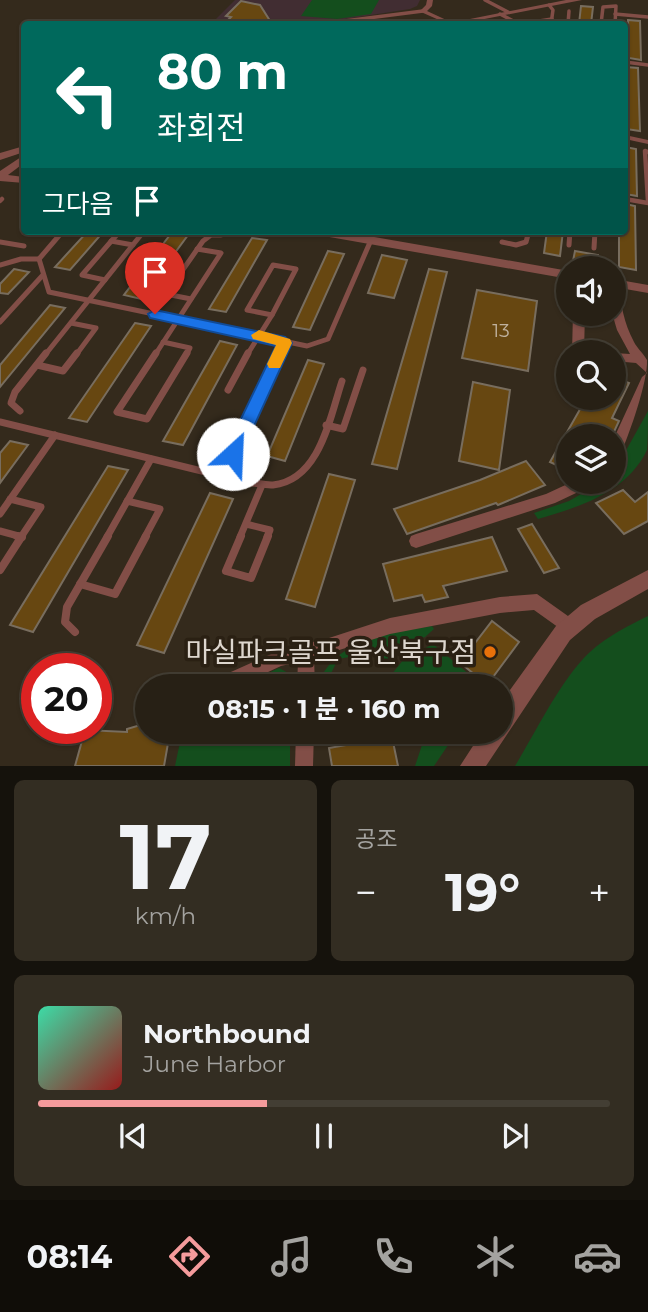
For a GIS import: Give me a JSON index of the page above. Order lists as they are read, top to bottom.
{
  "places": ["마실파크골프 울산북구점"],
  "house_numbers": ["13"],
  "page": {
    "turn": ["80 m", "좌회전"],
    "then": "그다음",
    "limit": "20",
    "trip": "08:15 · 1 분 · 160 m",
    "tile": [
      ["17", "km/h"],
      "공조"
    ],
    "heat": ["−", "19°", "+"],
    "song": ["Northbound", "June Harbor"],
    "tabs": "08:14"
  }
}
